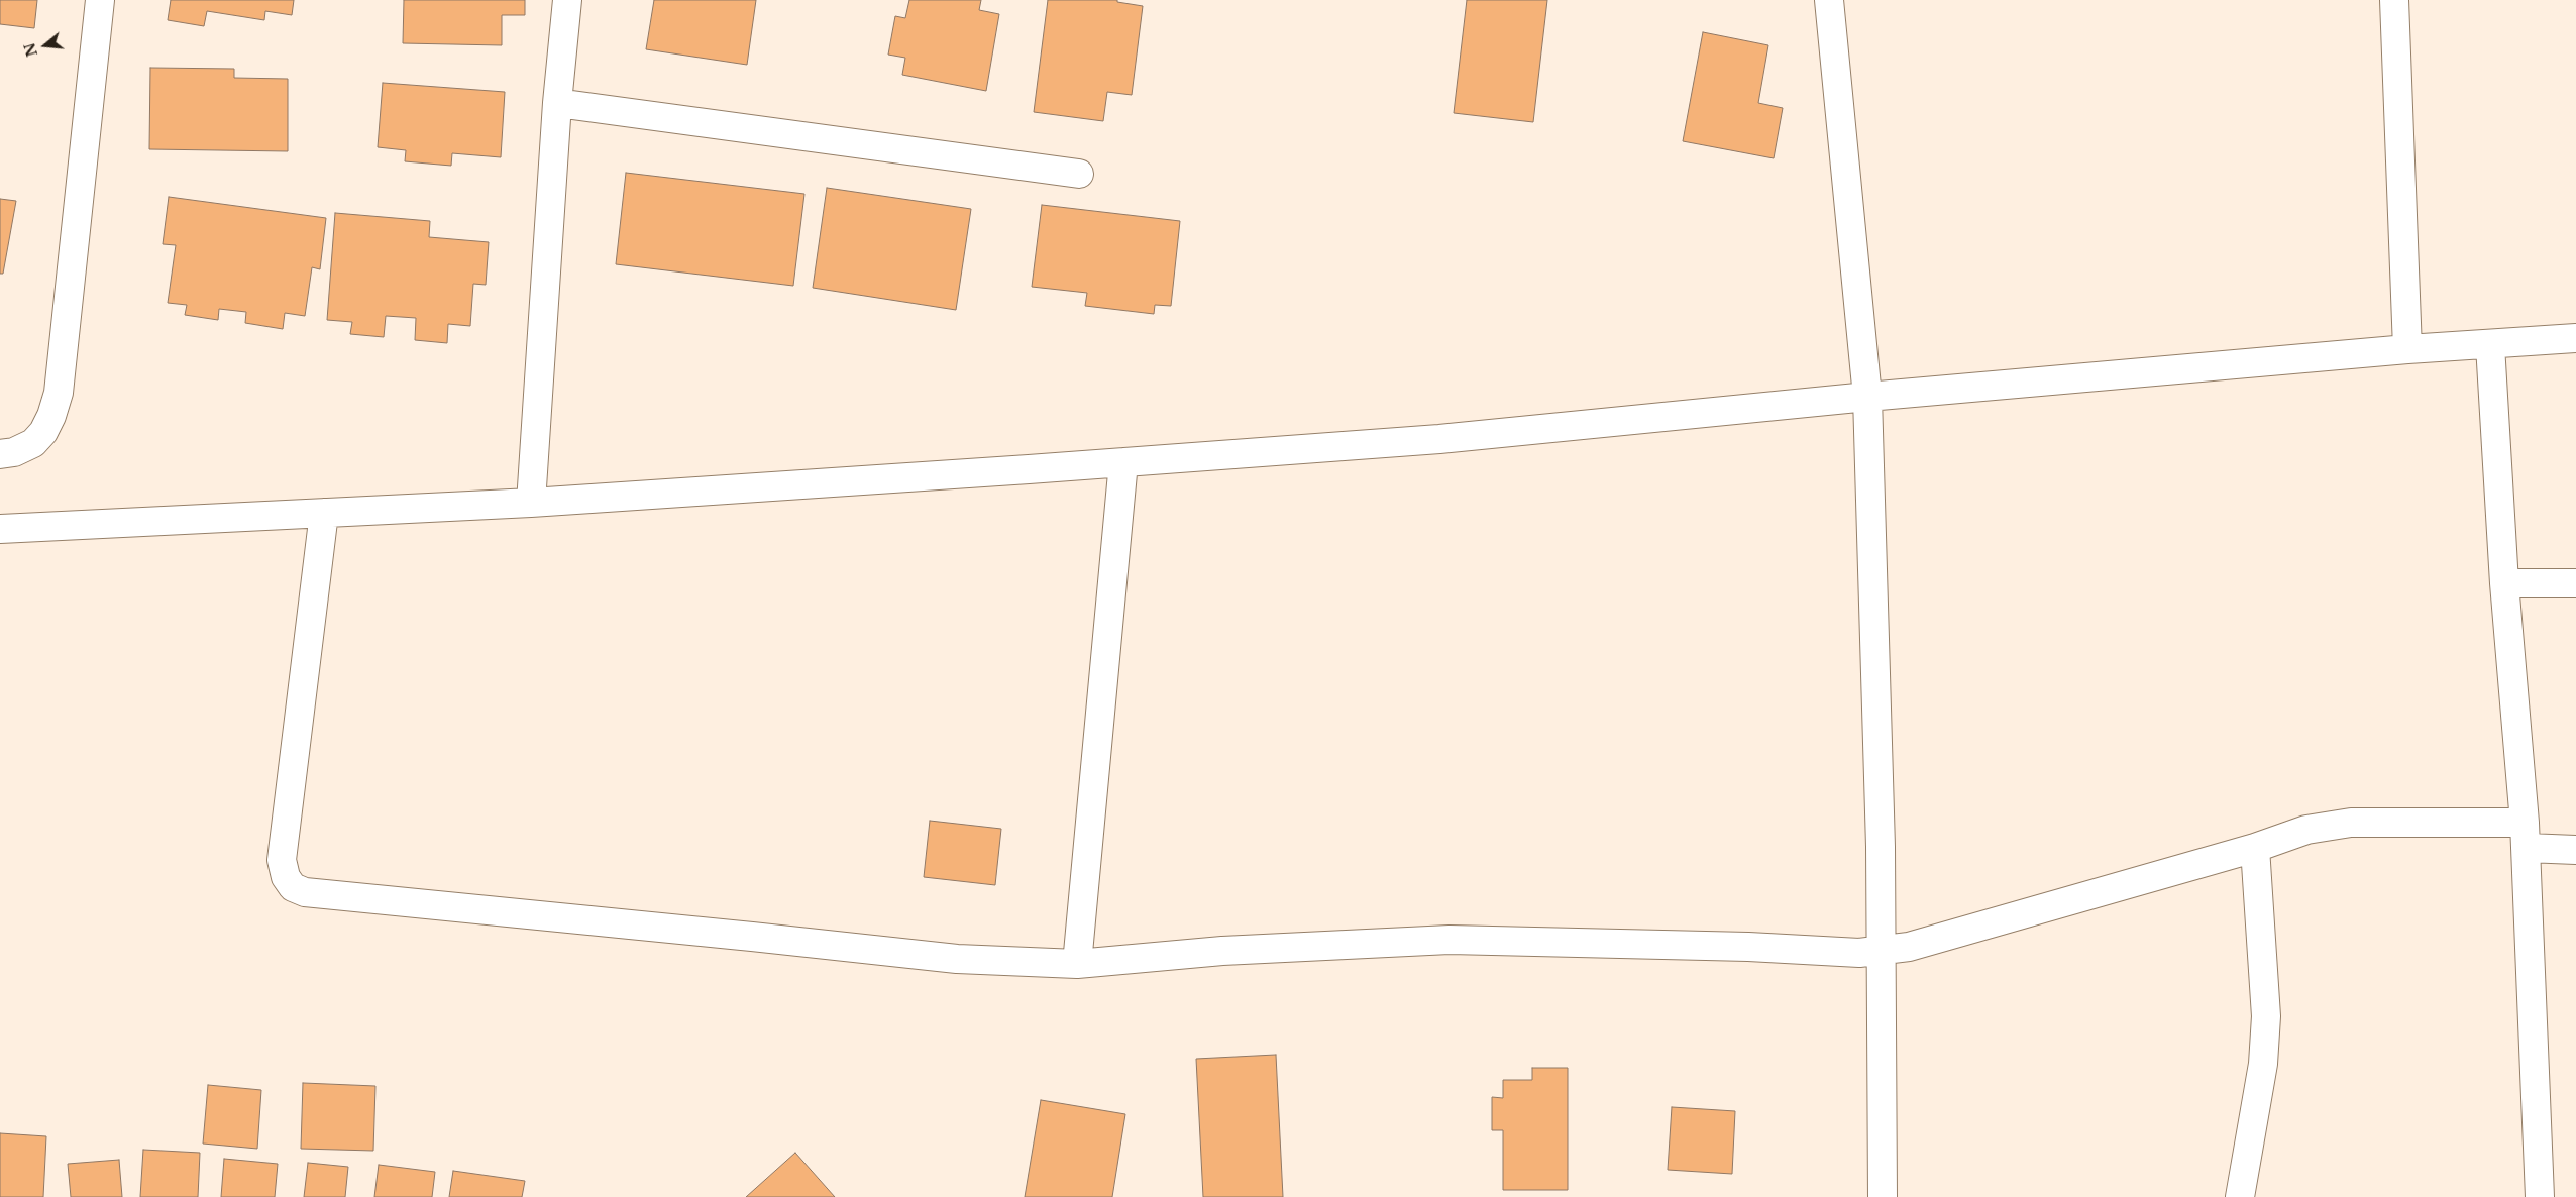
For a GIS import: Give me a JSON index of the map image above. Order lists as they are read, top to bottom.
{
  "north": "left"
}
